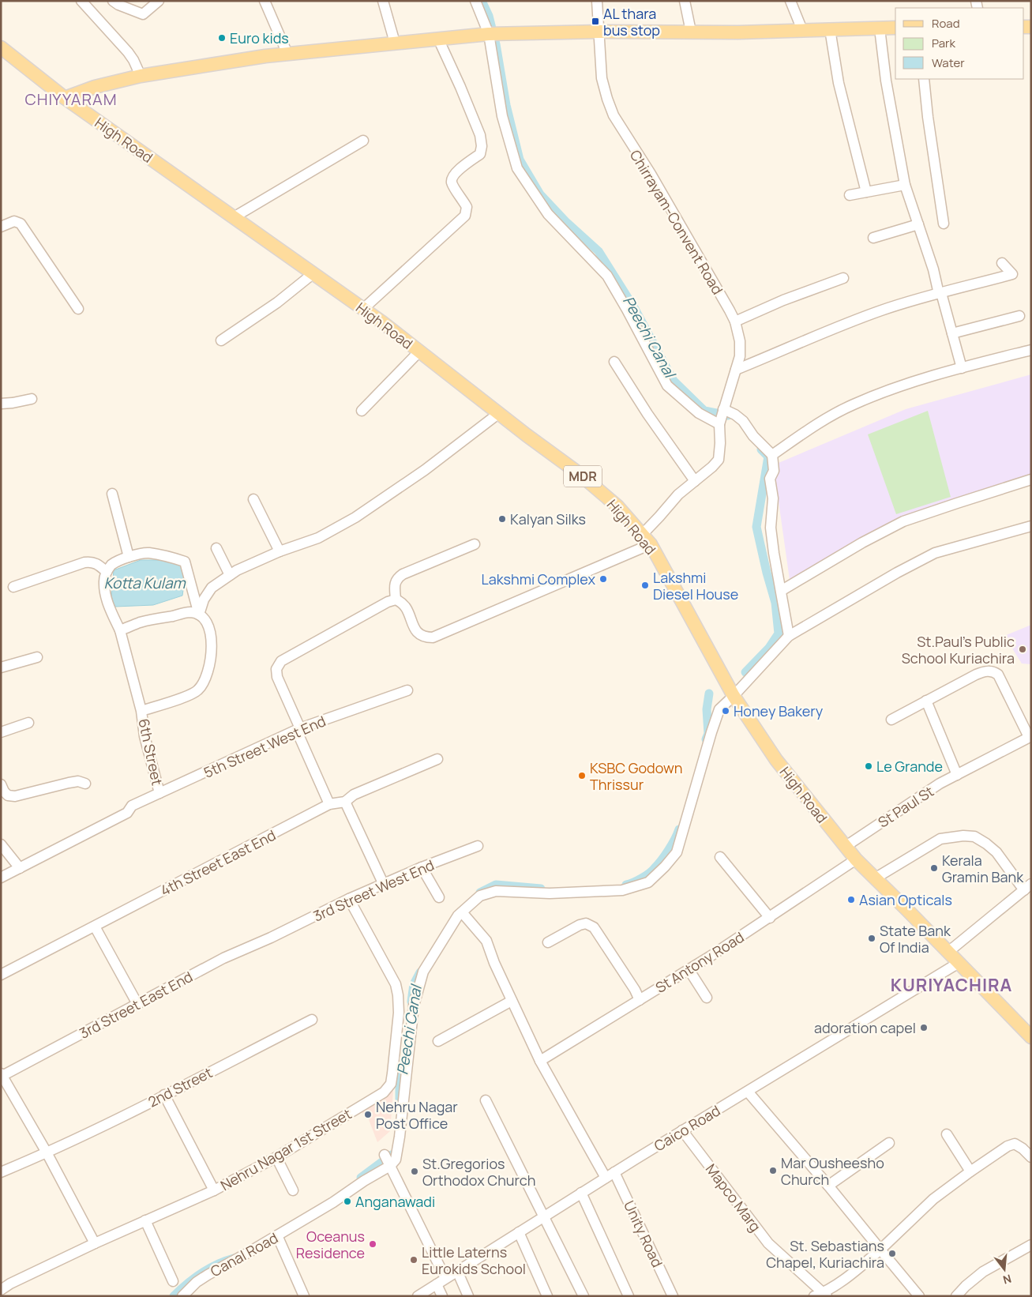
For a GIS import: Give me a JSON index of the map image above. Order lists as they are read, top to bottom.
{
  "streets": {
    "main road": ["High Road", "MDR"],
    "street": [
      "Chirrayam-Convent Road",
      "5th Street West End",
      "6th Street",
      "St Paul St",
      "4th Street East End",
      "3rd Street West End",
      "St Antony Road",
      "3rd Street East End",
      "2nd Street",
      "Caico Road",
      "Nehru Nagar 1st Street",
      "Mapco Marg",
      "Unity Road",
      "Canal Road"
    ]
  },
  "crossings": [
    ["High Road", "Chirrayam-Convent Road"],
    ["High Road", "St Paul St"],
    ["High Road", "St Antony Road"],
    ["High Road", "Caico Road"],
    ["5th Street West End", "6th Street"],
    ["3rd Street West End", "3rd Street East End"],
    ["3rd Street West End", "Nehru Nagar 1st Street"],
    ["2nd Street", "Nehru Nagar 1st Street"],
    ["Caico Road", "Mapco Marg"],
    ["Caico Road", "Unity Road"]
  ],
  "districts": ["CHIYYARAM", "KURIYACHIRA"],
  "water": ["Peechi Canal", "Kotta Kulam"],
  "places": {
    "transit": ["AL thara bus stop"],
    "other": [
      "Euro kids",
      "Kalyan Silks",
      "Lakshmi Complex",
      "Lakshmi Diesel House",
      "St.Paul's Public School Kuriachira",
      "Honey Bakery",
      "Le Grande",
      "KSBC Godown Thrissur",
      "Kerala Gramin Bank",
      "Asian Opticals",
      "State Bank Of India",
      "adoration capel",
      "Nehru Nagar Post Office",
      "Mar Ousheesho Church",
      "St.Gregorios Orthodox Church",
      "Anganawadi",
      "Oceanus Residence",
      "St. Sebastians Chapel, Kuriachira",
      "Little Laterns Eurokids School"
    ]
  },
  "legend": ["Road", "Park", "Water"],
  "north": "bottom"
}
